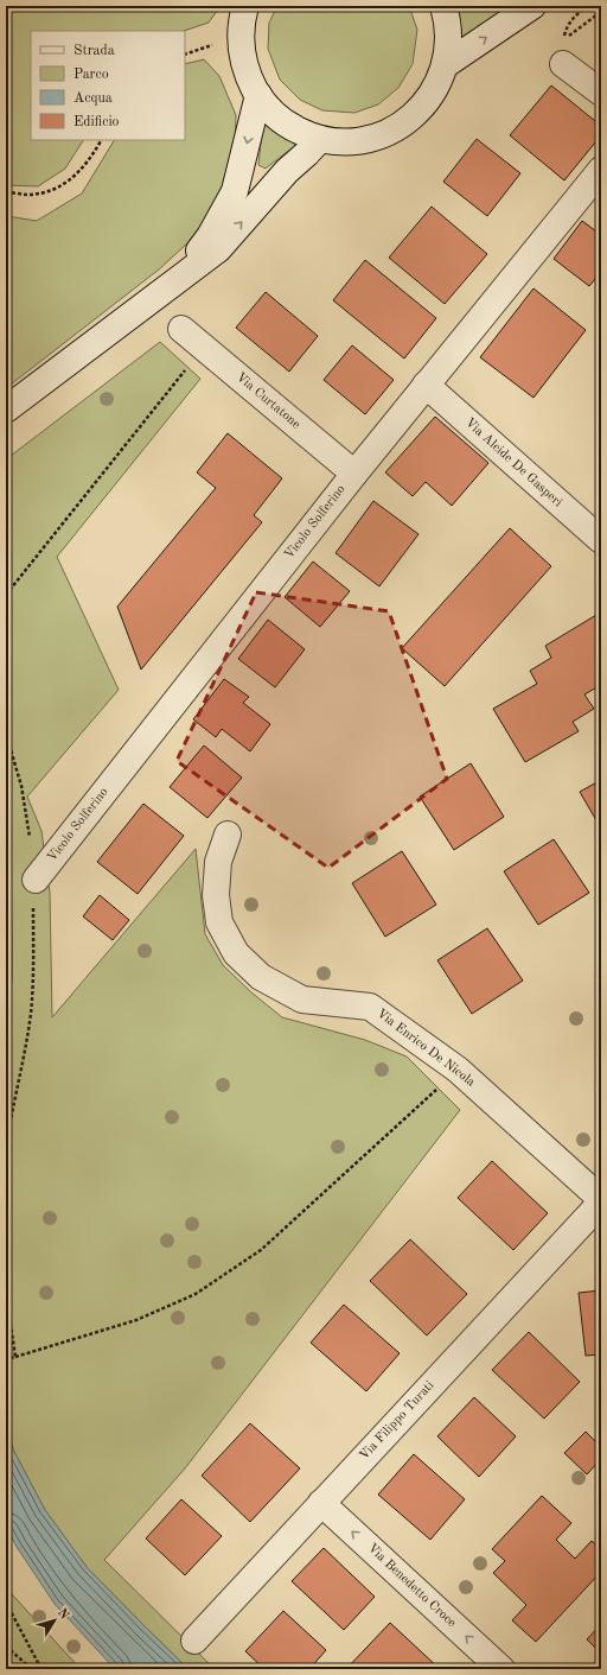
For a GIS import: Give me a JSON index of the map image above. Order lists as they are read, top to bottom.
{
  "streets": {
    "street": [
      "Via Curtatone",
      "Via Alcide De Gasperi",
      "Vicolo Solferino",
      "Via Enrico De Nicola",
      "Via Filippo Turati",
      "Via Benedetto Croce"
    ]
  },
  "crossings": [
    ["Via Curtatone", "Vicolo Solferino"],
    ["Via Alcide De Gasperi", "Vicolo Solferino"],
    ["Via Filippo Turati", "Via Benedetto Croce"]
  ],
  "one_way": ["Via Benedetto Croce"],
  "legend": [
    "Strada",
    "Parco",
    "Acqua",
    "Edificio"
  ],
  "north": "top right"
}
